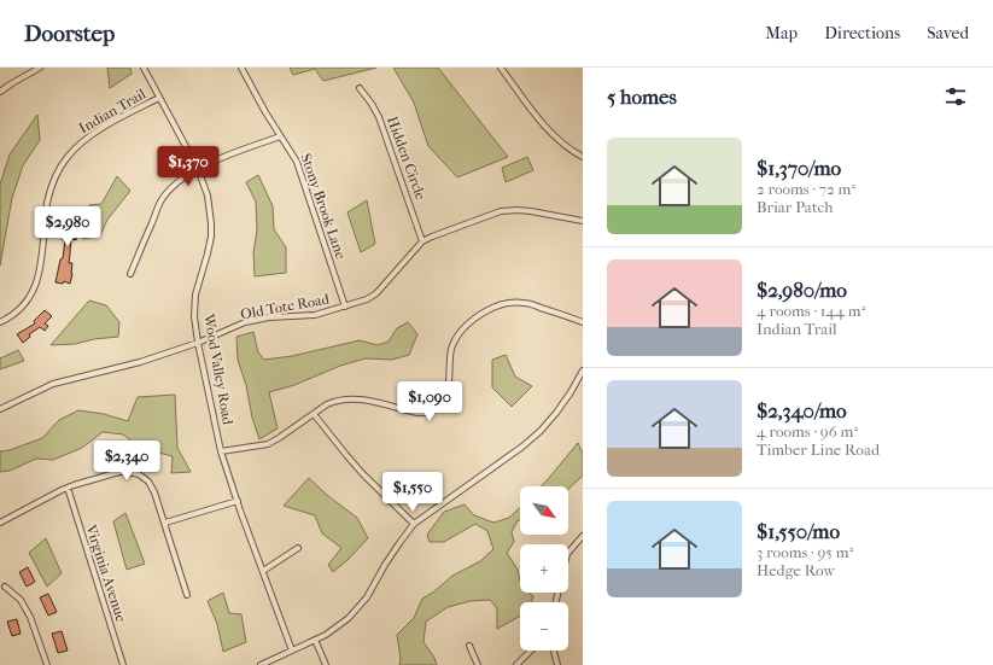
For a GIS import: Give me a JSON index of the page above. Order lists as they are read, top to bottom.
{
  "streets": {
    "street": [
      "Indian Trail",
      "Hidden Circle",
      "Stony Brook Lane",
      "Old Tote Road",
      "Wood Valley Road",
      "Virginia Avenue"
    ]
  },
  "crossings": [
    ["Indian Trail", "Wood Valley Road"],
    ["Hidden Circle", "Old Tote Road"],
    ["Stony Brook Lane", "Old Tote Road"],
    ["Old Tote Road", "Wood Valley Road"]
  ],
  "north": "bottom right",
  "page": {
    "header": "Doorstep",
    "nav": ["Map", "Directions", "Saved"],
    "heading": "5 homes",
    "list": [
      {
        "name": "$1,370/mo",
        "note": "2 rooms · 72 m² · Briar Patch"
      },
      {
        "name": "$2,980/mo",
        "note": "4 rooms · 144 m² · Indian Trail"
      },
      {
        "name": "$2,340/mo",
        "note": "4 rooms · 96 m² · Timber Line Road"
      },
      {
        "name": "$1,550/mo",
        "note": "3 rooms · 95 m² · Hedge Row"
      }
    ],
    "price": [
      "$1,370",
      "$2,980",
      "$1,090",
      "$2,340",
      "$1,550"
    ],
    "map_buttons": ["+", "−"]
  }
}
